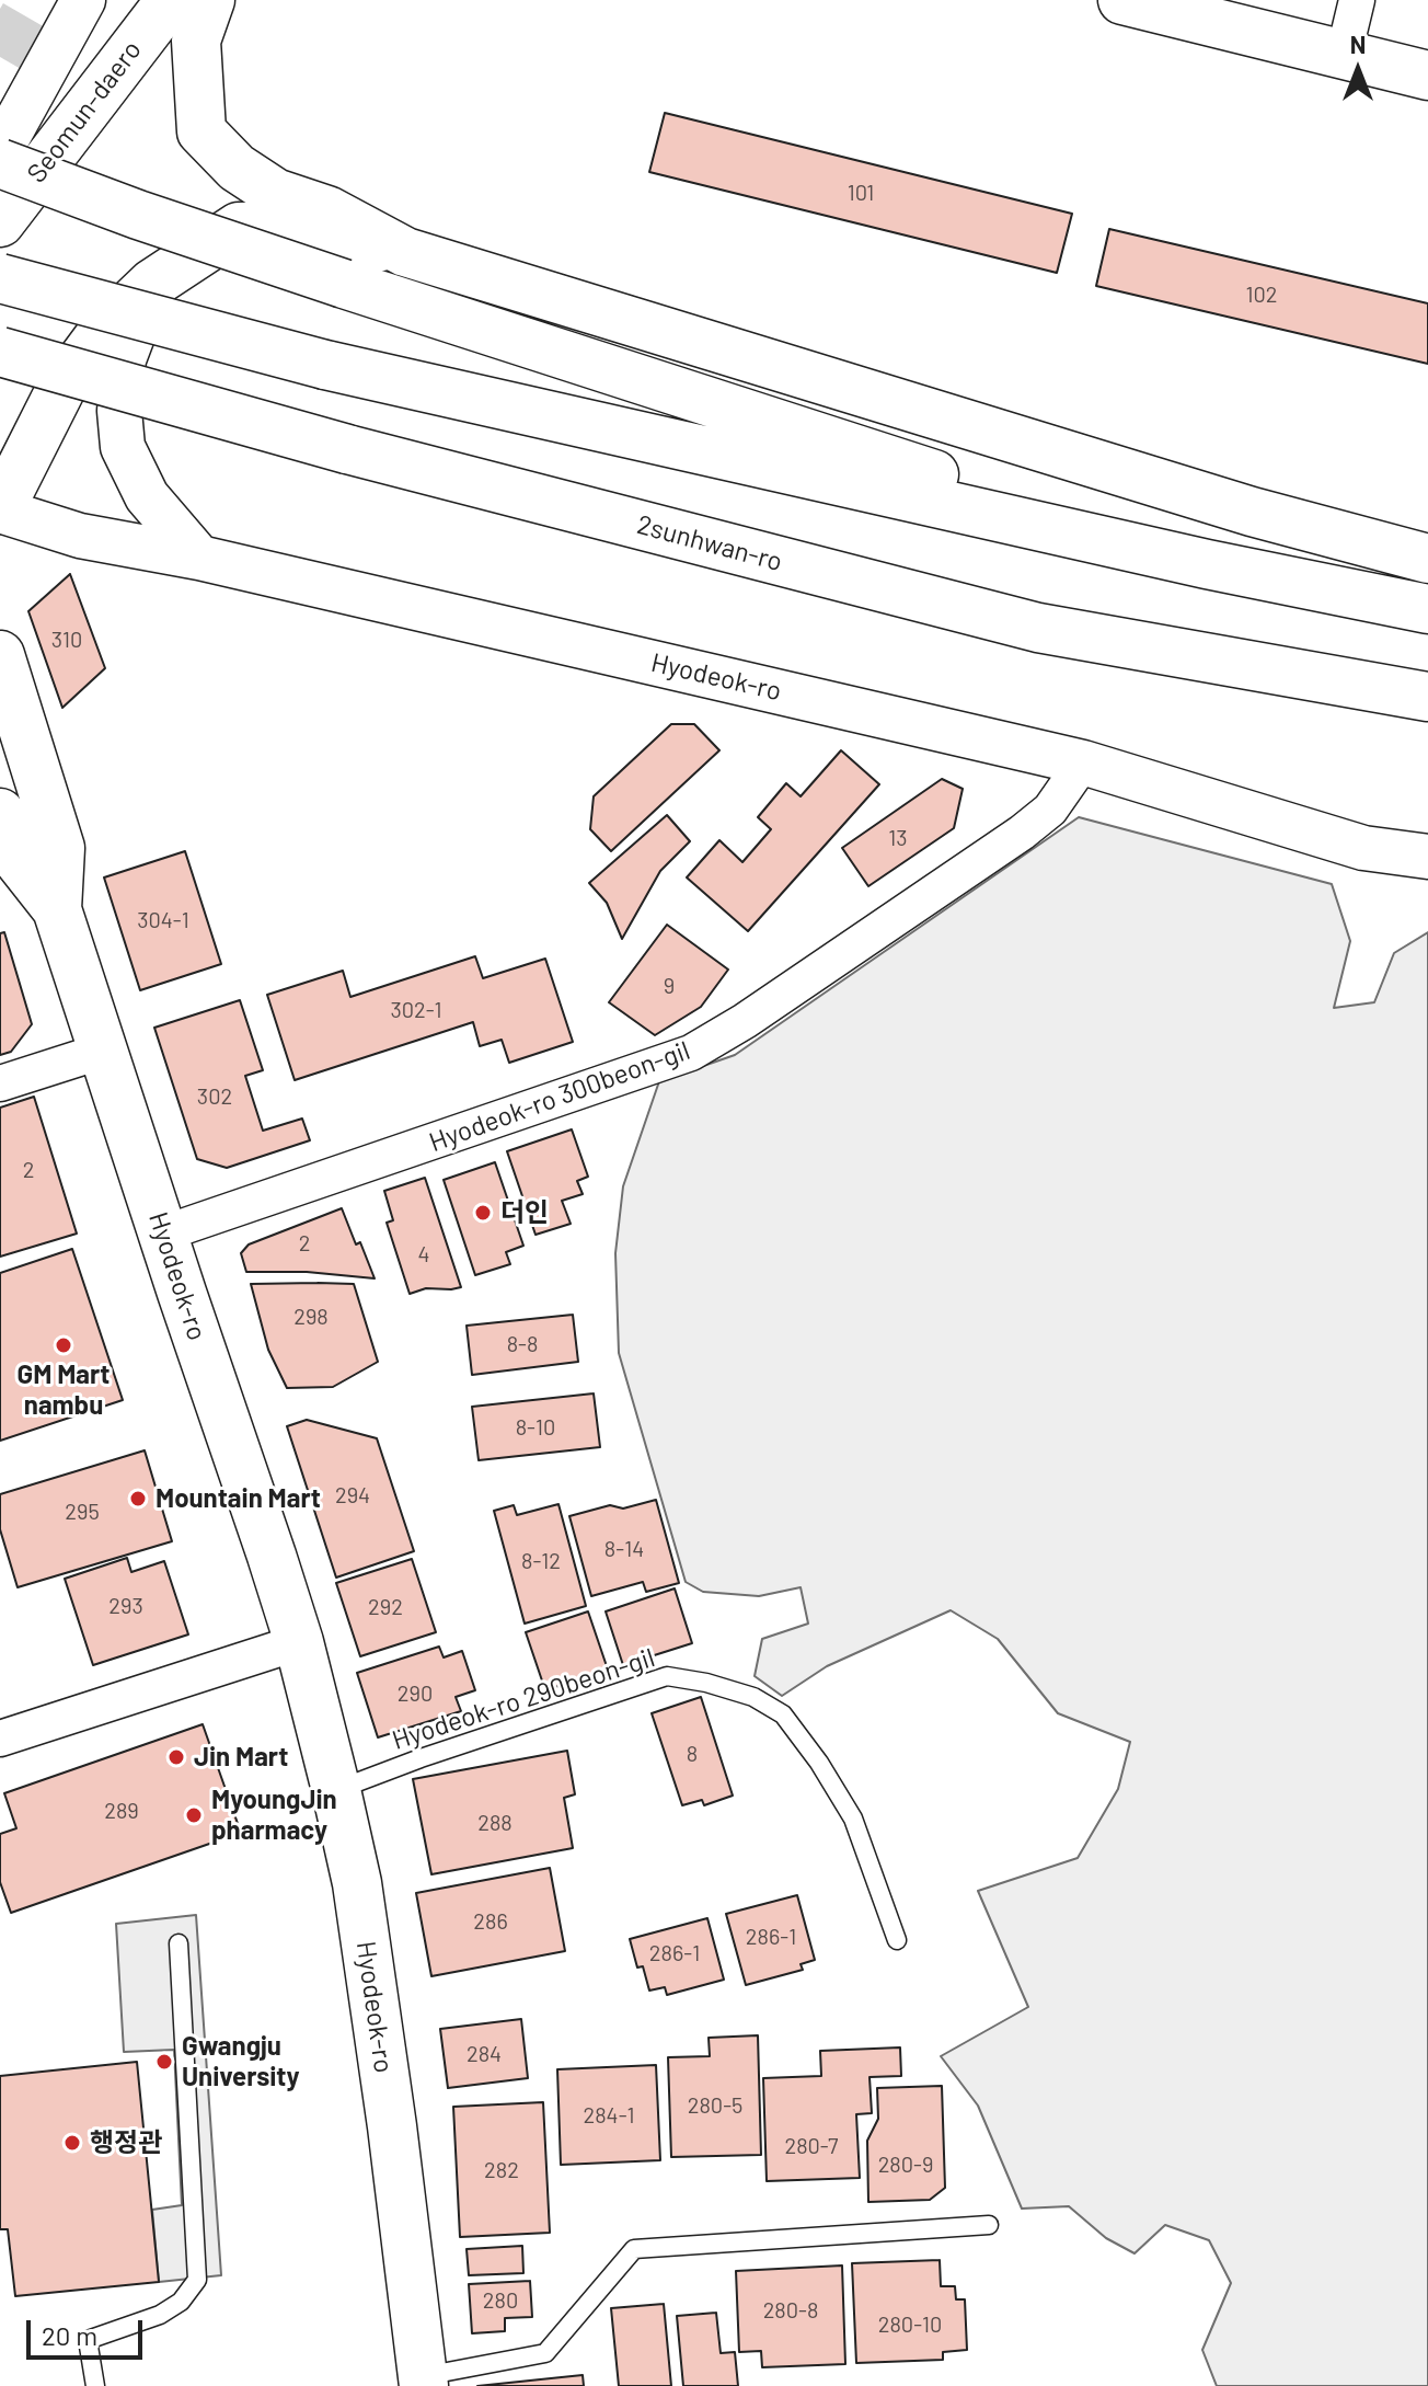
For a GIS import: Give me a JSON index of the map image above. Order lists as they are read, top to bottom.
{
  "streets": {
    "main road": ["Seomun-daero", "2sunhwan-ro", "Hyodeok-ro"],
    "street": ["Hyodeok-ro 300beon-gil"],
    "lane": ["Hyodeok-ro 290beon-gil"]
  },
  "crossings": [
    ["Hyodeok-ro", "Hyodeok-ro 300beon-gil"],
    ["Hyodeok-ro", "Hyodeok-ro 290beon-gil"]
  ],
  "places": [
    "더인",
    "GM Mart nambu",
    "Mountain Mart",
    "Jin Mart",
    "MyoungJin pharmacy",
    "Gwangju University",
    "행정관"
  ],
  "house_numbers": [
    "101",
    "102",
    "310",
    "13",
    "304-1",
    "9",
    "302-1",
    "302",
    "2",
    "2",
    "4",
    "298",
    "8-8",
    "8-10",
    "294",
    "295",
    "8-14",
    "8-12",
    "293",
    "292",
    "290",
    "8",
    "289",
    "288",
    "286",
    "286-1",
    "286-1",
    "284",
    "280-5",
    "284-1",
    "280-7",
    "280-9",
    "282",
    "280",
    "280-8",
    "280-10"
  ],
  "scale_bar": "20 m",
  "north": "top"
}
